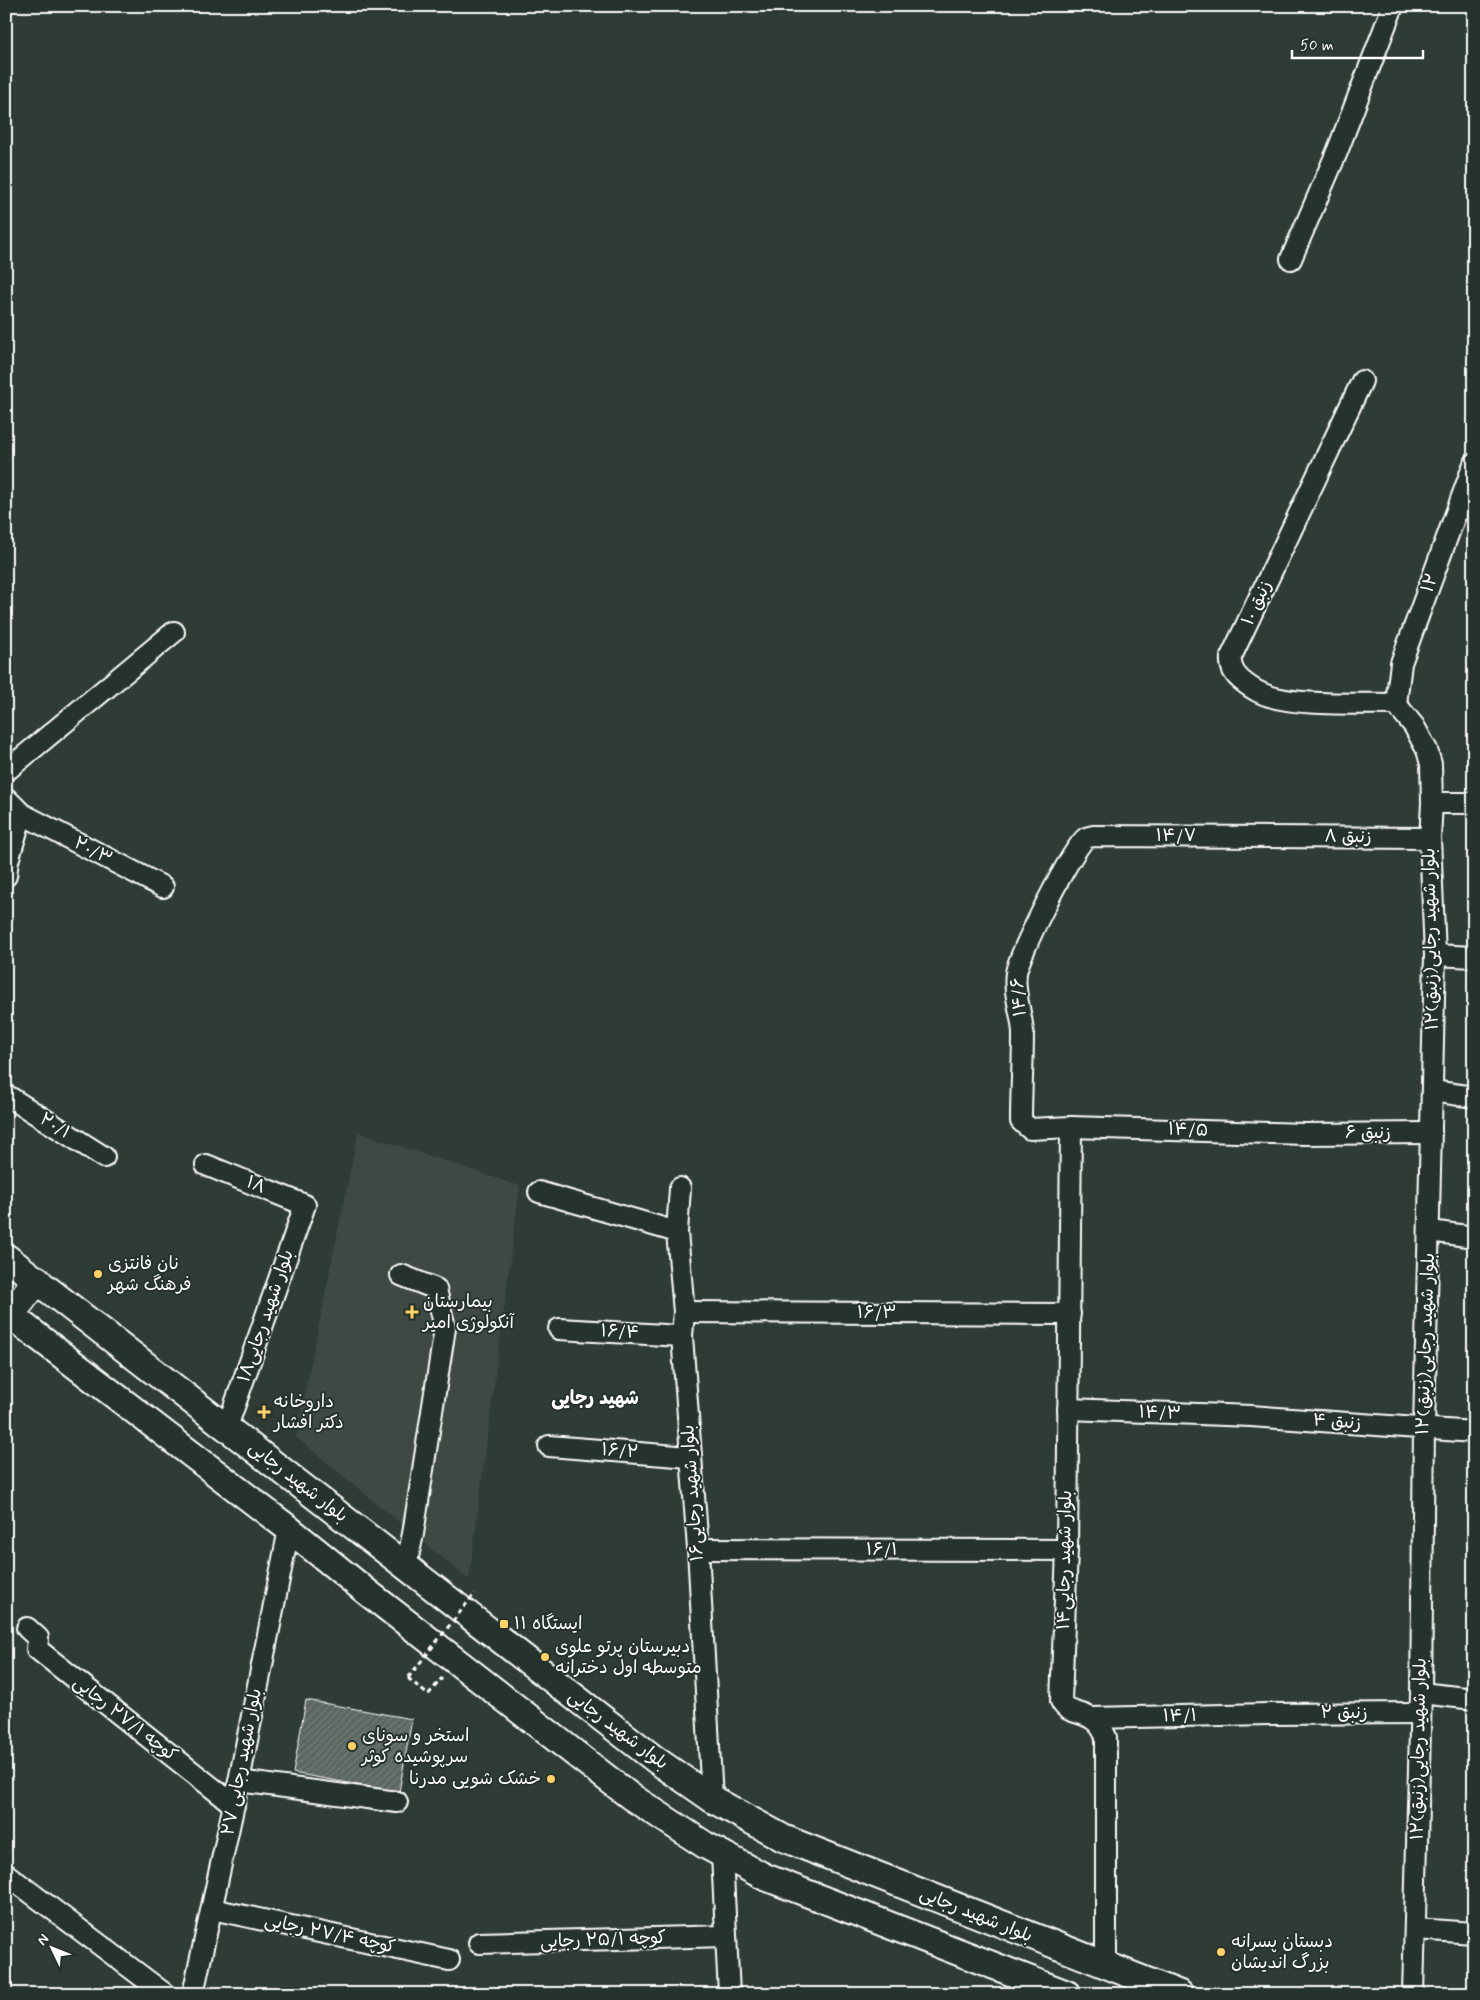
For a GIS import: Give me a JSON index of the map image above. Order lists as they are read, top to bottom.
{
  "streets": {
    "main road": ["بلوار شهید رجایی"],
    "street": [
      "۱۲",
      "زنبق ۱۰",
      "۱۴/۷",
      "زنبق ۸",
      "۲۰/۳",
      "۱۲بلوار شهید رجایی(زنبق)",
      "۱۴/۶",
      "۲۰/۱",
      "۱۴/۵",
      "زنبق ۶",
      "۱۸",
      "۱۶/۳",
      "بلوار شهید رجایی۱۸",
      "۱۶/۴",
      "۱۴/۳",
      "زنبق ۴",
      "۱۶/۲",
      "بلوار شهید رجایی۱۶",
      "۱۶/۱",
      "بلوار شهید رجایی۱۴",
      "زنبق ۲",
      "۱۴/۱",
      "کوچه ۲۷/۱ رجایی",
      "۲۷ بلوار شهید رجایی",
      "کوچه ۲۷/۴ رجایی",
      "کوچه ۲۵/۱ رجایی"
    ]
  },
  "crossings": [
    ["۱۲", "زنبق ۱۰"],
    ["۱۲", "۱۲بلوار شهید رجایی(زنبق)"],
    ["زنبق ۱۰", "۱۲بلوار شهید رجایی(زنبق)"],
    ["۱۴/۷", "زنبق ۸"],
    ["۱۴/۷", "۱۴/۶"],
    ["زنبق ۸", "۱۲بلوار شهید رجایی(زنبق)"],
    ["۱۲بلوار شهید رجایی(زنبق)", "زنبق ۶"],
    ["۱۲بلوار شهید رجایی(زنبق)", "زنبق ۴"],
    ["۱۲بلوار شهید رجایی(زنبق)", "زنبق ۲"],
    ["۱۴/۶", "۱۴/۵"],
    ["۱۴/۶", "بلوار شهید رجایی۱۴"],
    ["۱۴/۵", "زنبق ۶"],
    ["۱۴/۵", "بلوار شهید رجایی۱۴"],
    ["۱۸", "بلوار شهید رجایی۱۸"],
    ["۱۶/۳", "بلوار شهید رجایی۱۶"],
    ["۱۶/۳", "بلوار شهید رجایی۱۴"],
    ["بلوار شهید رجایی۱۸", "بلوار شهید رجایی"],
    ["۱۶/۴", "بلوار شهید رجایی۱۶"],
    ["۱۴/۳", "زنبق ۴"],
    ["۱۴/۳", "بلوار شهید رجایی۱۴"],
    ["۱۶/۲", "بلوار شهید رجایی۱۶"],
    ["بلوار شهید رجایی", "بلوار شهید رجایی۱۶"],
    ["بلوار شهید رجایی۱۶", "۱۶/۱"],
    ["۱۶/۱", "بلوار شهید رجایی۱۴"],
    ["بلوار شهید رجایی۱۴", "۱۴/۱"],
    ["زنبق ۲", "۱۴/۱"],
    ["کوچه ۲۷/۱ رجایی", "۲۷ بلوار شهید رجایی"],
    ["۲۷ بلوار شهید رجایی", "کوچه ۲۷/۴ رجایی"]
  ],
  "districts": ["شهید رجایی"],
  "places": {
    "other": [
      "نان فانتزی فرهنگ شهر",
      "دبیرستان پرتو علوی متوسطه اول دخترانه",
      "استخر و سونای سرپوشیده کوثر",
      "خشک شویی مدرنا",
      "دبستان پسرانه بزرگ اندیشان"
    ],
    "health": ["بیمارستان آنکولوژی امیر", "داروخانه دکتر افشار"],
    "transit": ["ایستگاه ۱۱"]
  },
  "scale_bar": "50 m",
  "north": "top left"
}
